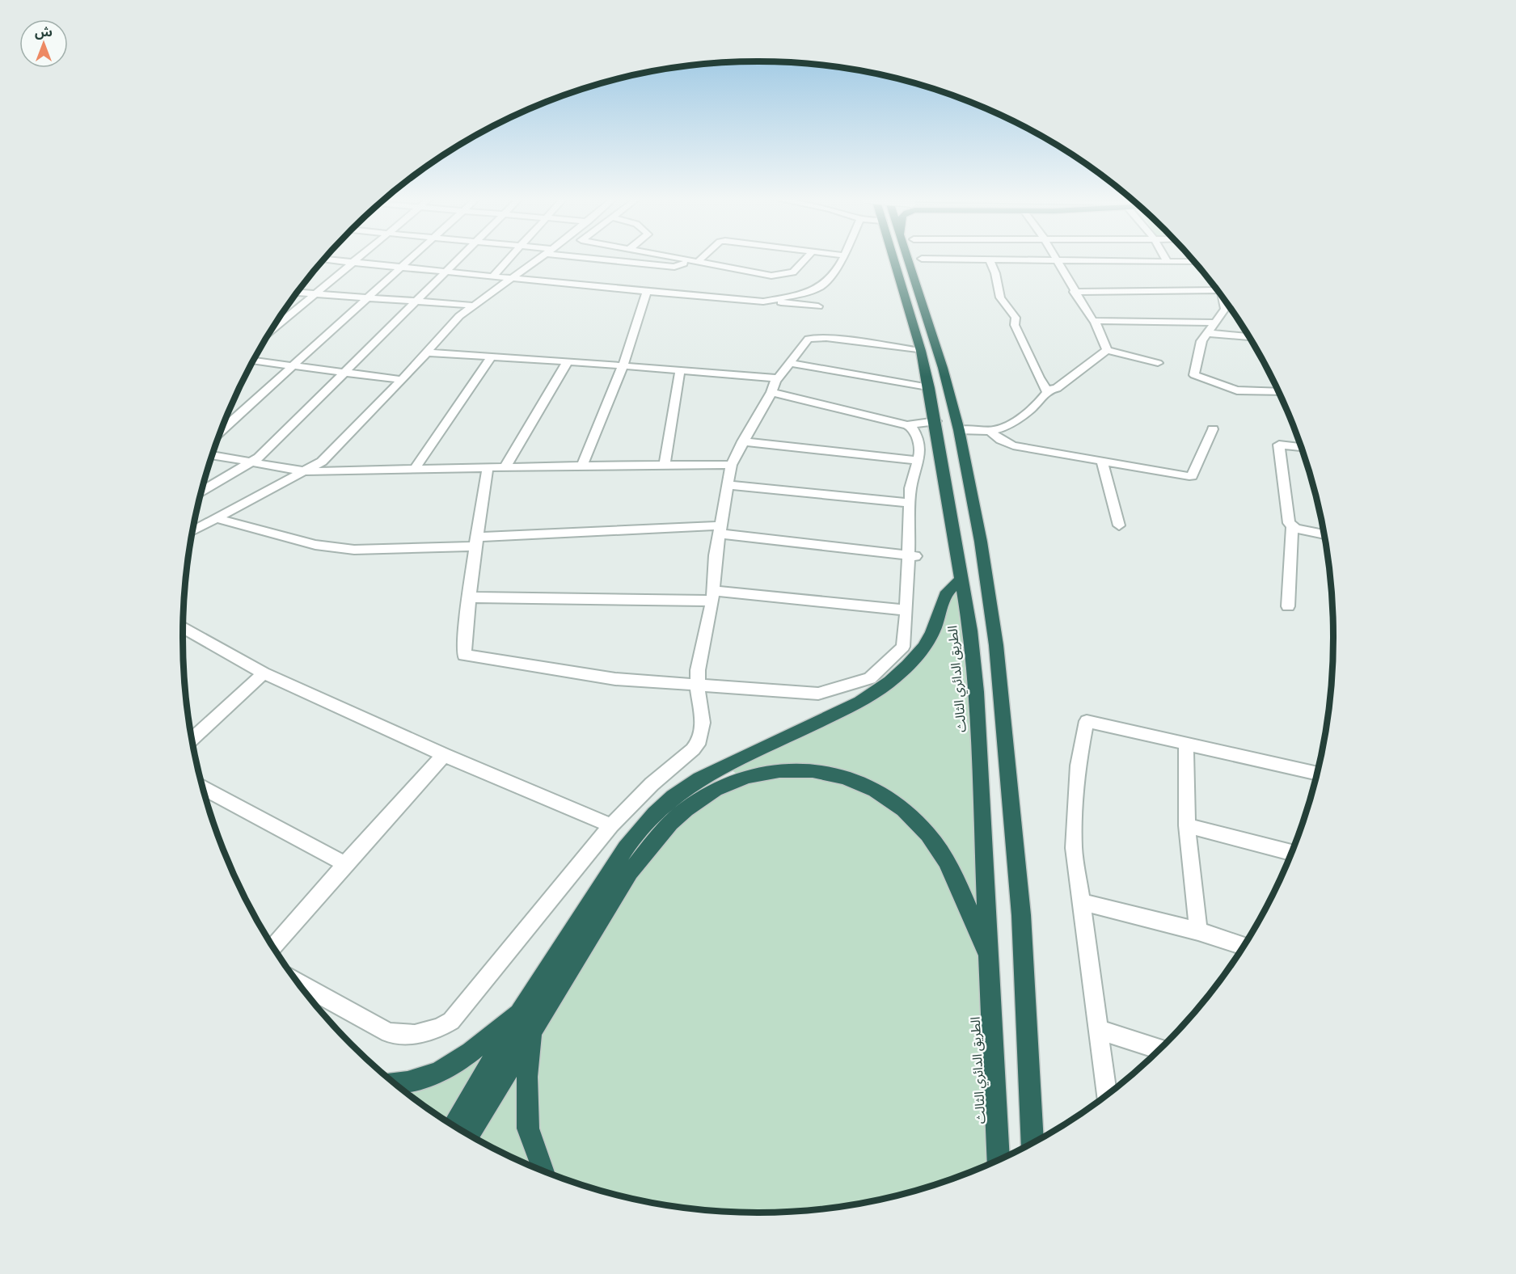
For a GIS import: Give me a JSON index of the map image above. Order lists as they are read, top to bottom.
{
  "streets": {
    "highway": ["الطريق الدائري الثالث"]
  },
  "north": "top"
}
